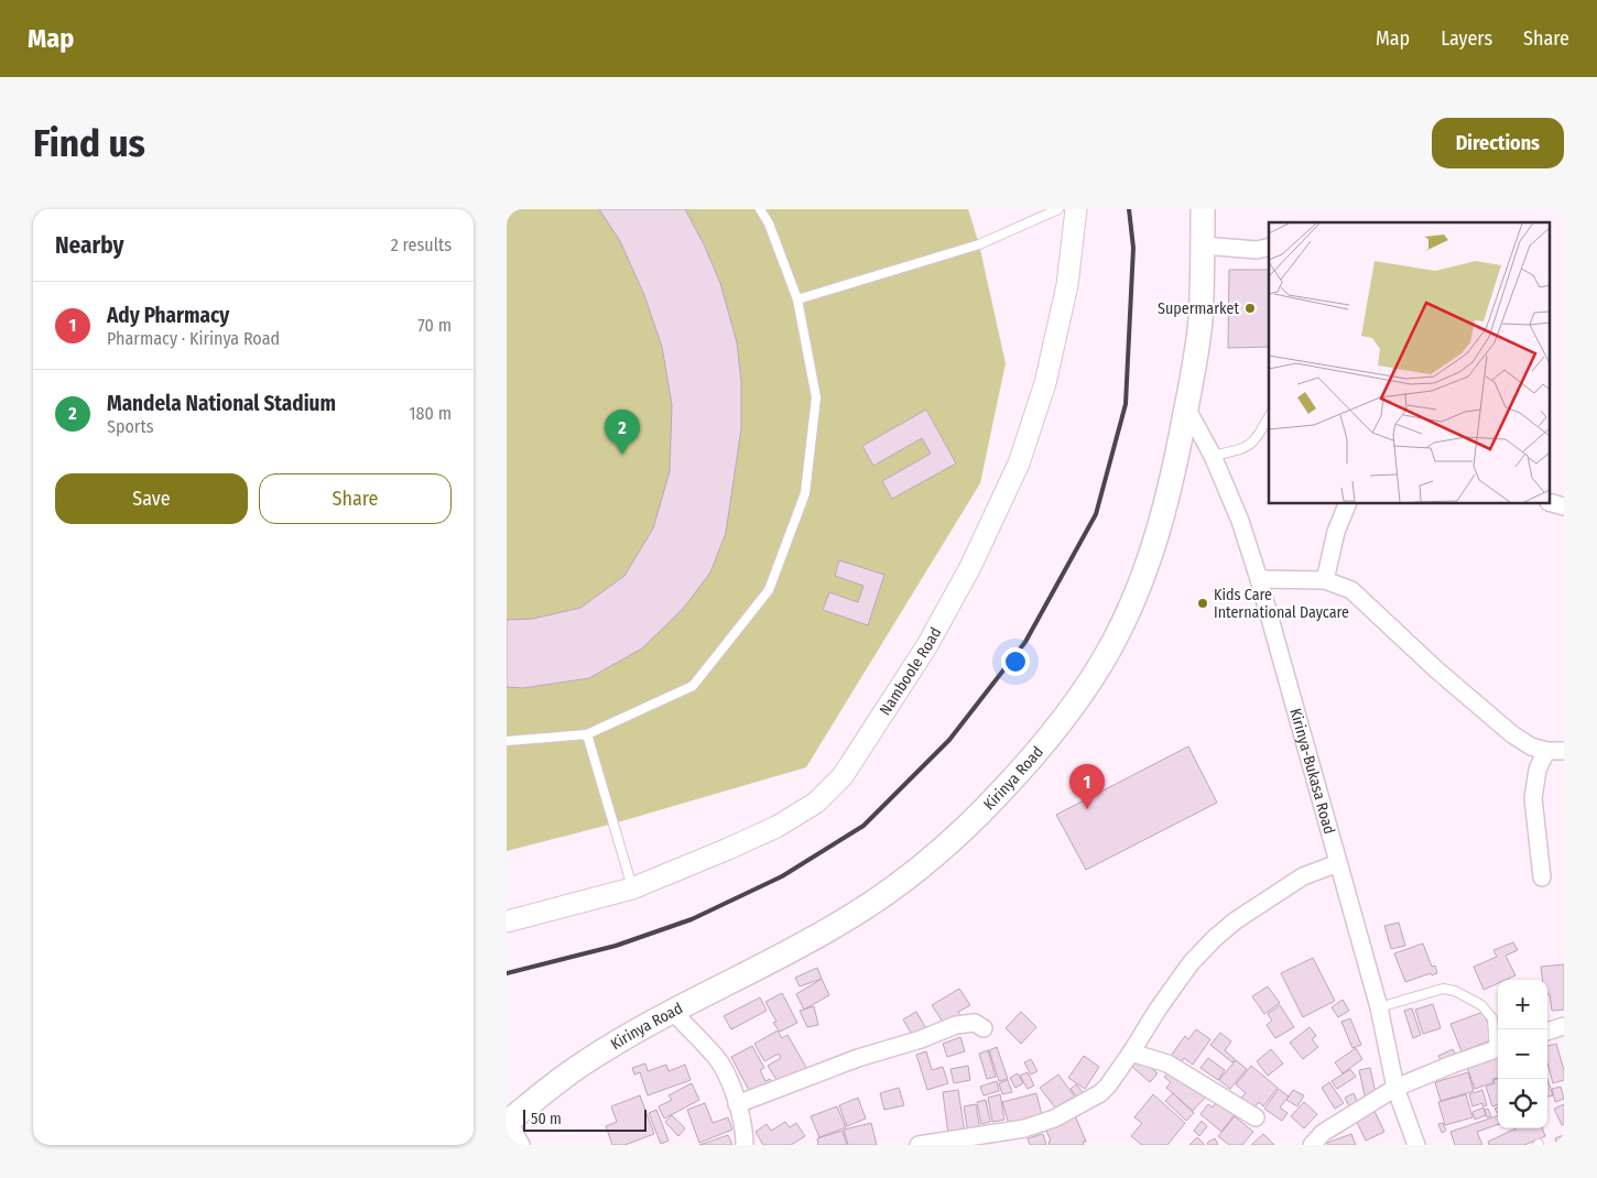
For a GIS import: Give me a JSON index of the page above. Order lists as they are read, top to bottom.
{
  "streets": {
    "main road": ["Kirinya Road"],
    "street": ["Namboole Road", "Kirinya-Bukasa Road"]
  },
  "crossings": [
    ["Kirinya-Bukasa Road", "Kirinya Road"]
  ],
  "places": ["Supermarket", "Kids Care International Daycare"],
  "scale_bar": "50 m",
  "page": {
    "header": "Map",
    "nav": ["Map", "Layers", "Share"],
    "buttons": [
      "Directions",
      ["Save", "Share"]
    ],
    "title": "Find us",
    "heading": ["Nearby", "2 results"],
    "list": [
      {
        "mark": "1",
        "name": "Ady Pharmacy",
        "note": "Pharmacy · Kirinya Road",
        "value": "70 m"
      },
      {
        "mark": "2",
        "name": "Mandela National Stadium",
        "note": "Sports",
        "value": "180 m"
      }
    ],
    "pins": ["2", "1"],
    "map_buttons": ["+", "−"],
    "scale": "50 m"
  }
}
